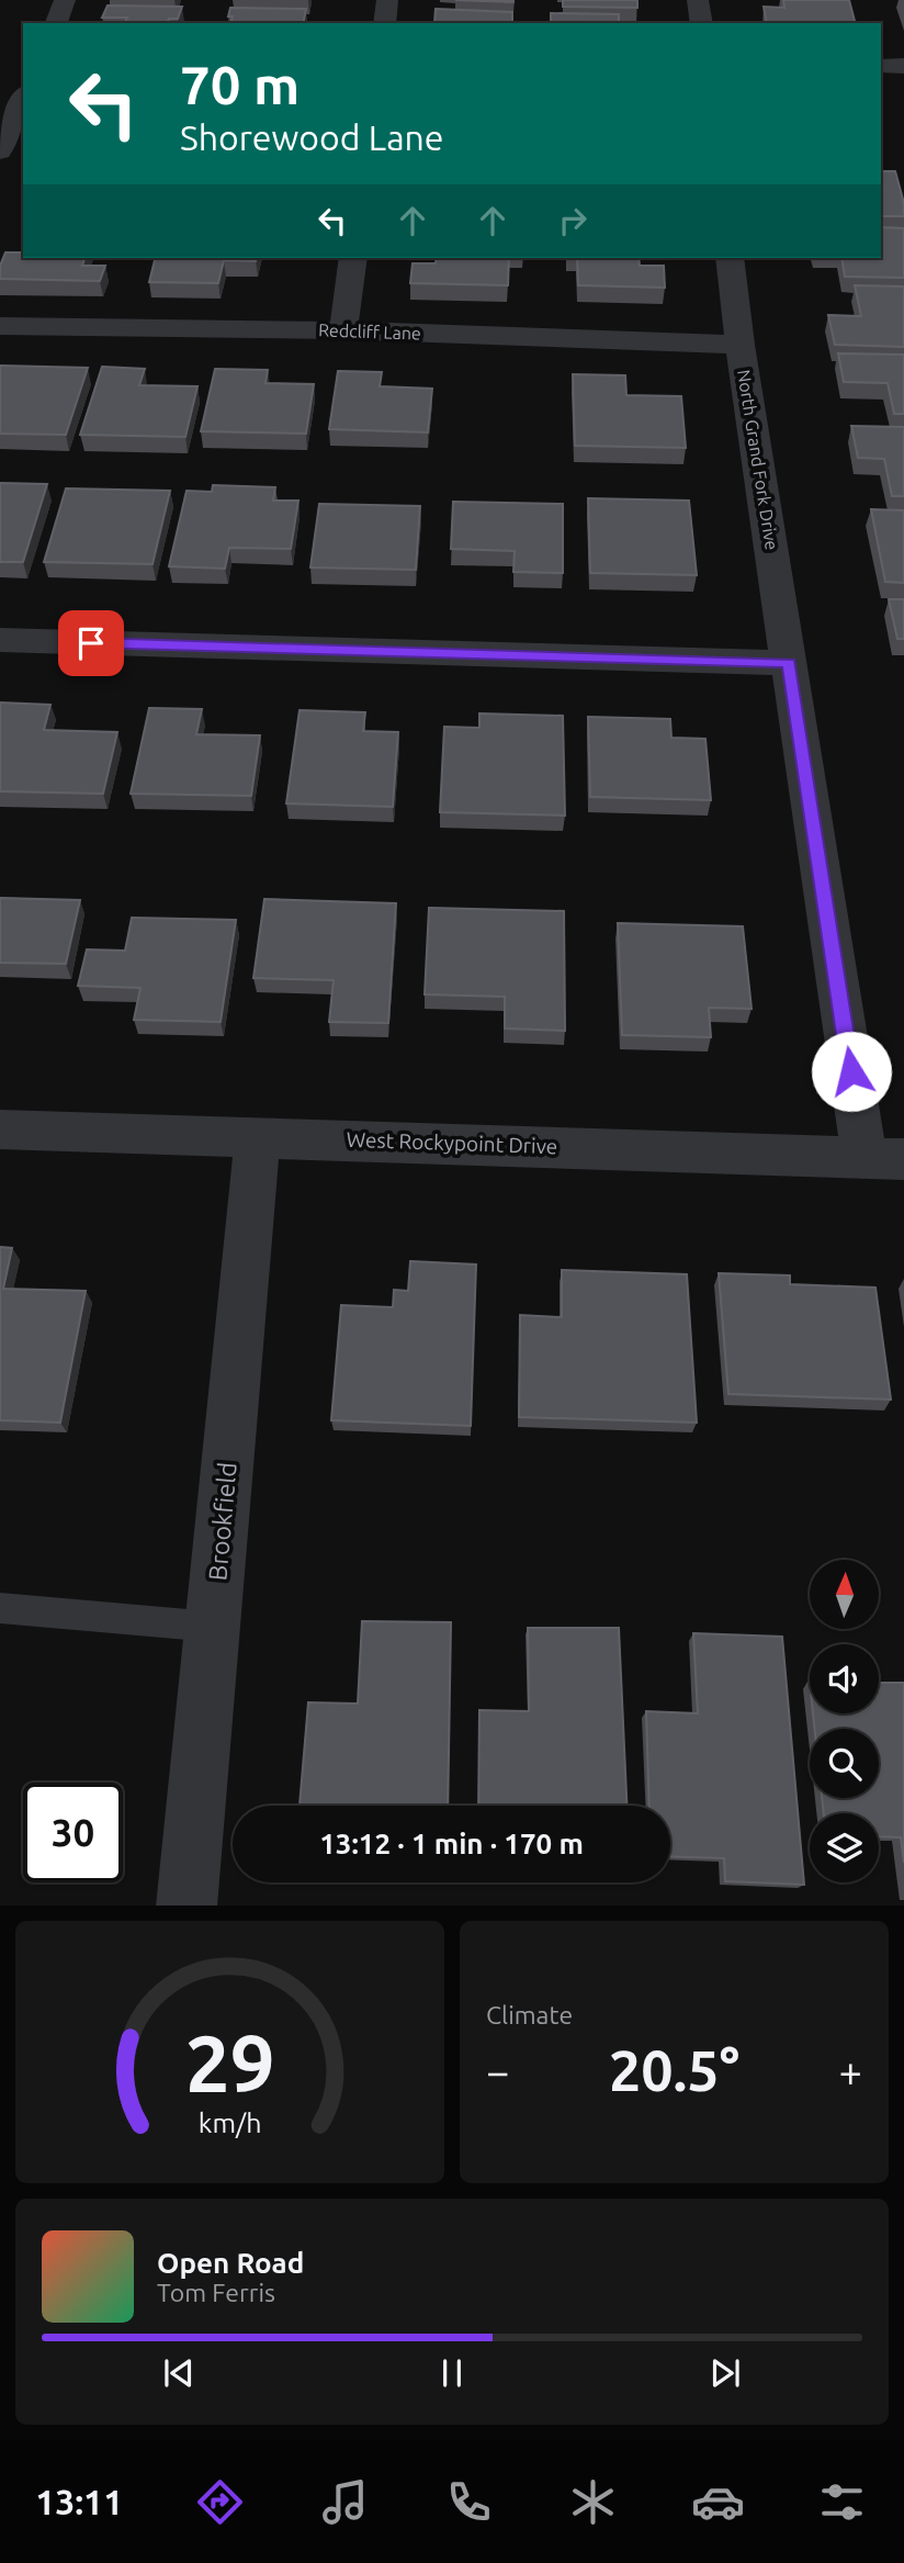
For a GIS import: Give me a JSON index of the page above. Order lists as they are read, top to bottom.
{
  "streets": {
    "street": [
      "Redcliff Lane",
      "North Grand Fork Drive",
      "West Rockypoint Drive",
      "Brookfield"
    ]
  },
  "crossings": [
    ["Redcliff Lane", "North Grand Fork Drive"],
    ["North Grand Fork Drive", "West Rockypoint Drive"],
    ["West Rockypoint Drive", "Brookfield"]
  ],
  "north": "top",
  "page": {
    "turn": ["70 m", "Shorewood Lane"],
    "limit": "30",
    "trip": "13:12 · 1 min · 170 m",
    "tile": "Climate",
    "heat": ["−", "20.5°", "+"],
    "song": ["Open Road", "Tom Ferris"],
    "tabs": "13:11",
    "gauge": ["29", "km/h"]
  }
}
